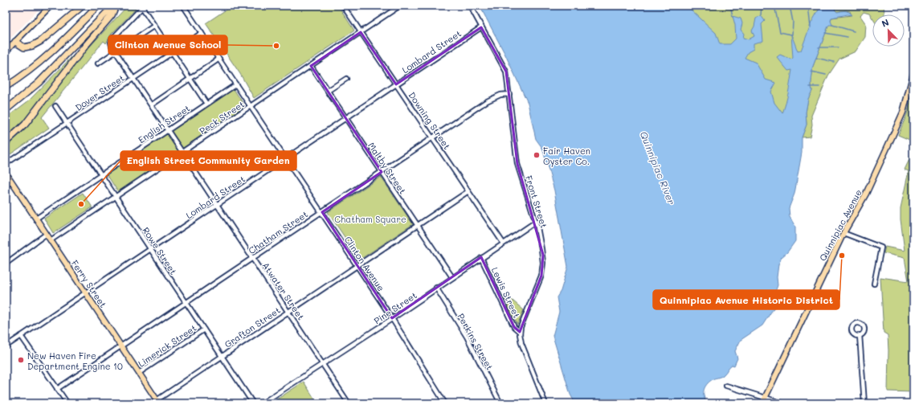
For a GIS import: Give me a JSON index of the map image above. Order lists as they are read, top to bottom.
{
  "streets": {
    "main road": ["Quinnipiac Avenue", "Ferry Street"],
    "street": [
      "Lombard Street",
      "Dover Street",
      "Peck Street",
      "Downing Street",
      "English Street",
      "Maltby Street",
      "Front Street",
      "Chatham Street",
      "Rowe Street",
      "Clinton Avenue",
      "Atwater Street",
      "Lewis Street",
      "Pine Street",
      "Grafton Street",
      "Perkins Street",
      "Limerick Street"
    ]
  },
  "crossings": [
    ["Lombard Street", "Downing Street"],
    ["Lombard Street", "Maltby Street"],
    ["Lombard Street", "Front Street"],
    ["Lombard Street", "Rowe Street"],
    ["Lombard Street", "Clinton Avenue"],
    ["Lombard Street", "Ferry Street"],
    ["Lombard Street", "Atwater Street"],
    ["Dover Street", "Rowe Street"],
    ["Dover Street", "Clinton Avenue"],
    ["Dover Street", "Atwater Street"],
    ["Peck Street", "Downing Street"],
    ["Peck Street", "Maltby Street"],
    ["Peck Street", "Rowe Street"],
    ["Peck Street", "Clinton Avenue"],
    ["Peck Street", "Ferry Street"],
    ["Peck Street", "Atwater Street"],
    ["Downing Street", "Chatham Street"],
    ["Downing Street", "Pine Street"],
    ["Downing Street", "Grafton Street"],
    ["English Street", "Rowe Street"],
    ["English Street", "Clinton Avenue"],
    ["English Street", "Ferry Street"],
    ["English Street", "Atwater Street"],
    ["Maltby Street", "Chatham Street"],
    ["Maltby Street", "Pine Street"],
    ["Maltby Street", "Grafton Street"],
    ["Front Street", "Chatham Street"],
    ["Front Street", "Lewis Street"],
    ["Front Street", "Pine Street"],
    ["Chatham Street", "Rowe Street"],
    ["Chatham Street", "Clinton Avenue"],
    ["Chatham Street", "Ferry Street"],
    ["Chatham Street", "Atwater Street"],
    ["Rowe Street", "Grafton Street"],
    ["Rowe Street", "Limerick Street"],
    ["Clinton Avenue", "Pine Street"],
    ["Clinton Avenue", "Grafton Street"],
    ["Ferry Street", "Grafton Street"],
    ["Ferry Street", "Limerick Street"],
    ["Atwater Street", "Pine Street"],
    ["Atwater Street", "Grafton Street"],
    ["Lewis Street", "Pine Street"],
    ["Pine Street", "Perkins Street"]
  ],
  "water": ["Quinnipiac River"],
  "parks": ["Chatham Square"],
  "places": [
    "Clinton Avenue School",
    "Fair Haven Oyster Co.",
    "English Street Community Garden",
    "Quinnipiac Avenue Historic District",
    "New Haven Fire Department Engine 10"
  ],
  "north": "top left"
}
